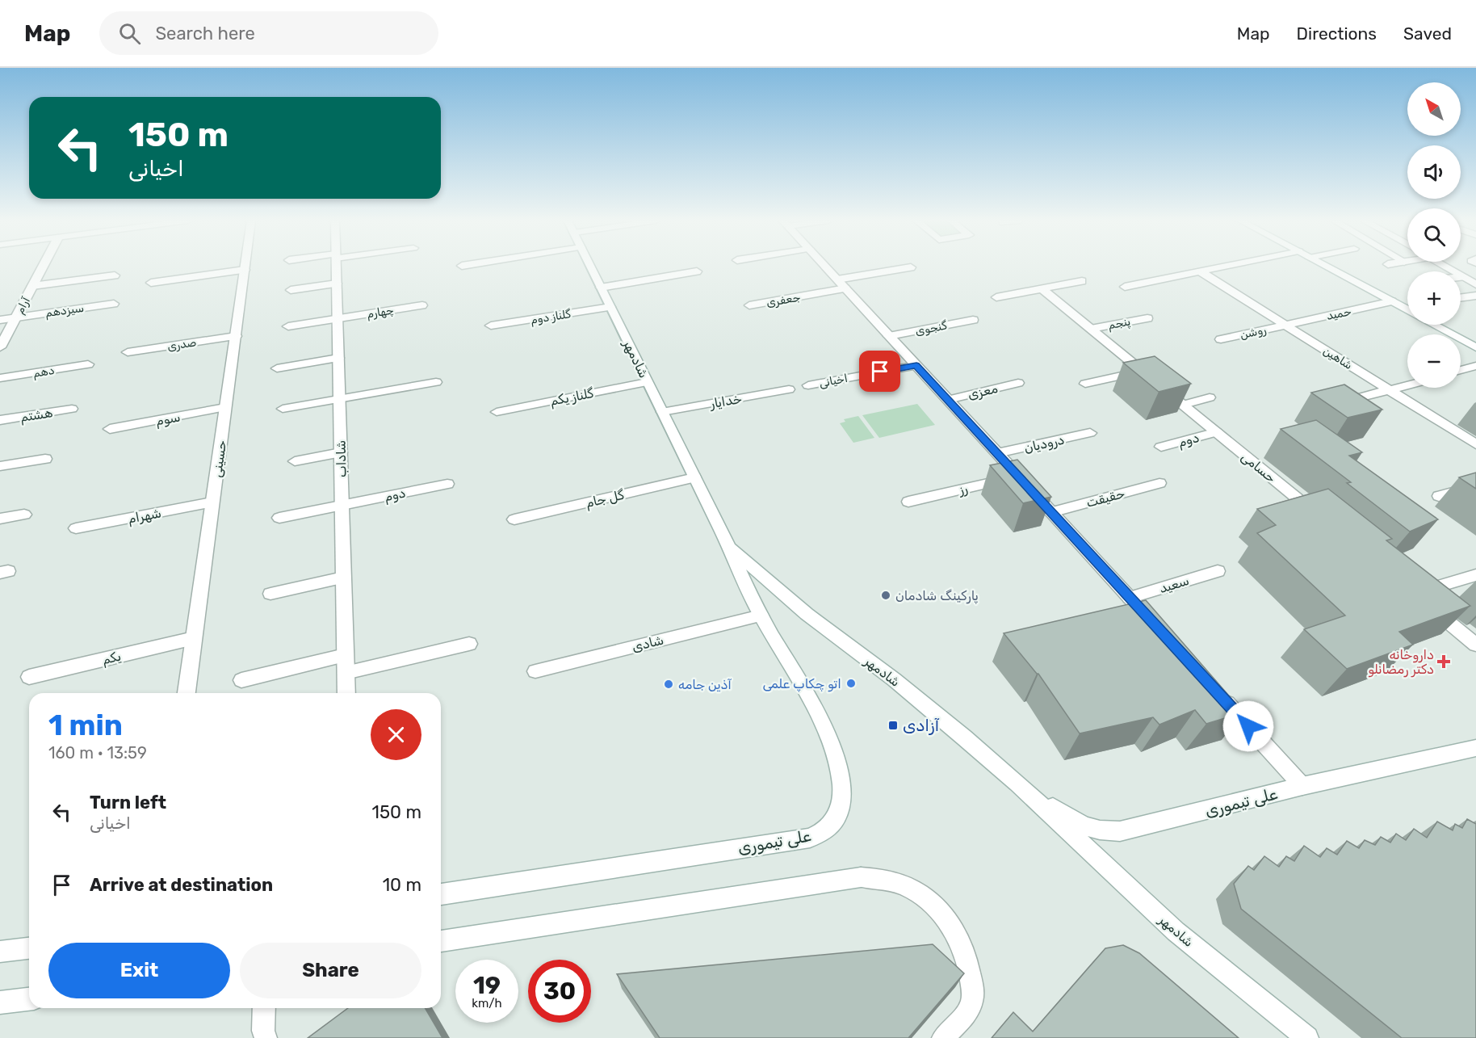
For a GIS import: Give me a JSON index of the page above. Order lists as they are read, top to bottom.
{
  "streets": {
    "street": [
      "جعفری",
      "آرام",
      "سیزدهم",
      "چهارم",
      "حمید",
      "گلناز دوم",
      "پنجم",
      "گنجوی",
      "روشن",
      "صدری",
      "شاهین",
      "شادمهر",
      "دهم",
      "اخیانی",
      "معزی",
      "گلناز یکم",
      "خدایار",
      "هشتم",
      "سوم",
      "دوم",
      "درودیان",
      "حسینی",
      "شاداب",
      "حسامی",
      "رز",
      "حقیقت",
      "گل جام",
      "شهرام",
      "سعید",
      "شادی",
      "یکم",
      "علی تیموری"
    ]
  },
  "crossings": [
    ["آرام", "سیزدهم"],
    ["چهارم", "شاداب"],
    ["حمید", "روشن"],
    ["حمید", "شاهین"],
    ["گلناز دوم", "شادمهر"],
    ["پنجم", "حسامی"],
    ["روشن", "شاهین"],
    ["صدری", "حسینی"],
    ["شادمهر", "گلناز یکم"],
    ["شادمهر", "خدایار"],
    ["شادمهر", "گل جام"],
    ["شادمهر", "علی تیموری"],
    ["سوم", "حسینی"],
    ["دوم", "شاداب"],
    ["دوم", "حسامی"],
    ["حسینی", "شهرام"],
    ["حسینی", "یکم"],
    ["شادی", "علی تیموری"]
  ],
  "places": {
    "other": ["پارکینگ شادمان", "اتو چکاپ علمی", "آذین جامه"],
    "health": ["داروخانه دکتر رمضانلو"],
    "transit": ["آزادی"]
  },
  "north": "top left",
  "page": {
    "header": "Map",
    "search": "Search here",
    "nav": ["Map", "Directions", "Saved"],
    "map_buttons": ["+", "−"],
    "turn": ["150 m", "اخیانی"],
    "heading": ["1 min", "160 m · 13:59"],
    "list": [
      {
        "name": "Turn left",
        "note": "اخیانی",
        "value": "150 m"
      },
      {
        "name": "Arrive at destination",
        "value": "10 m"
      }
    ],
    "buttons": ["Exit", "Share"],
    "speed": "19 km/h",
    "limit": "30"
  }
}
